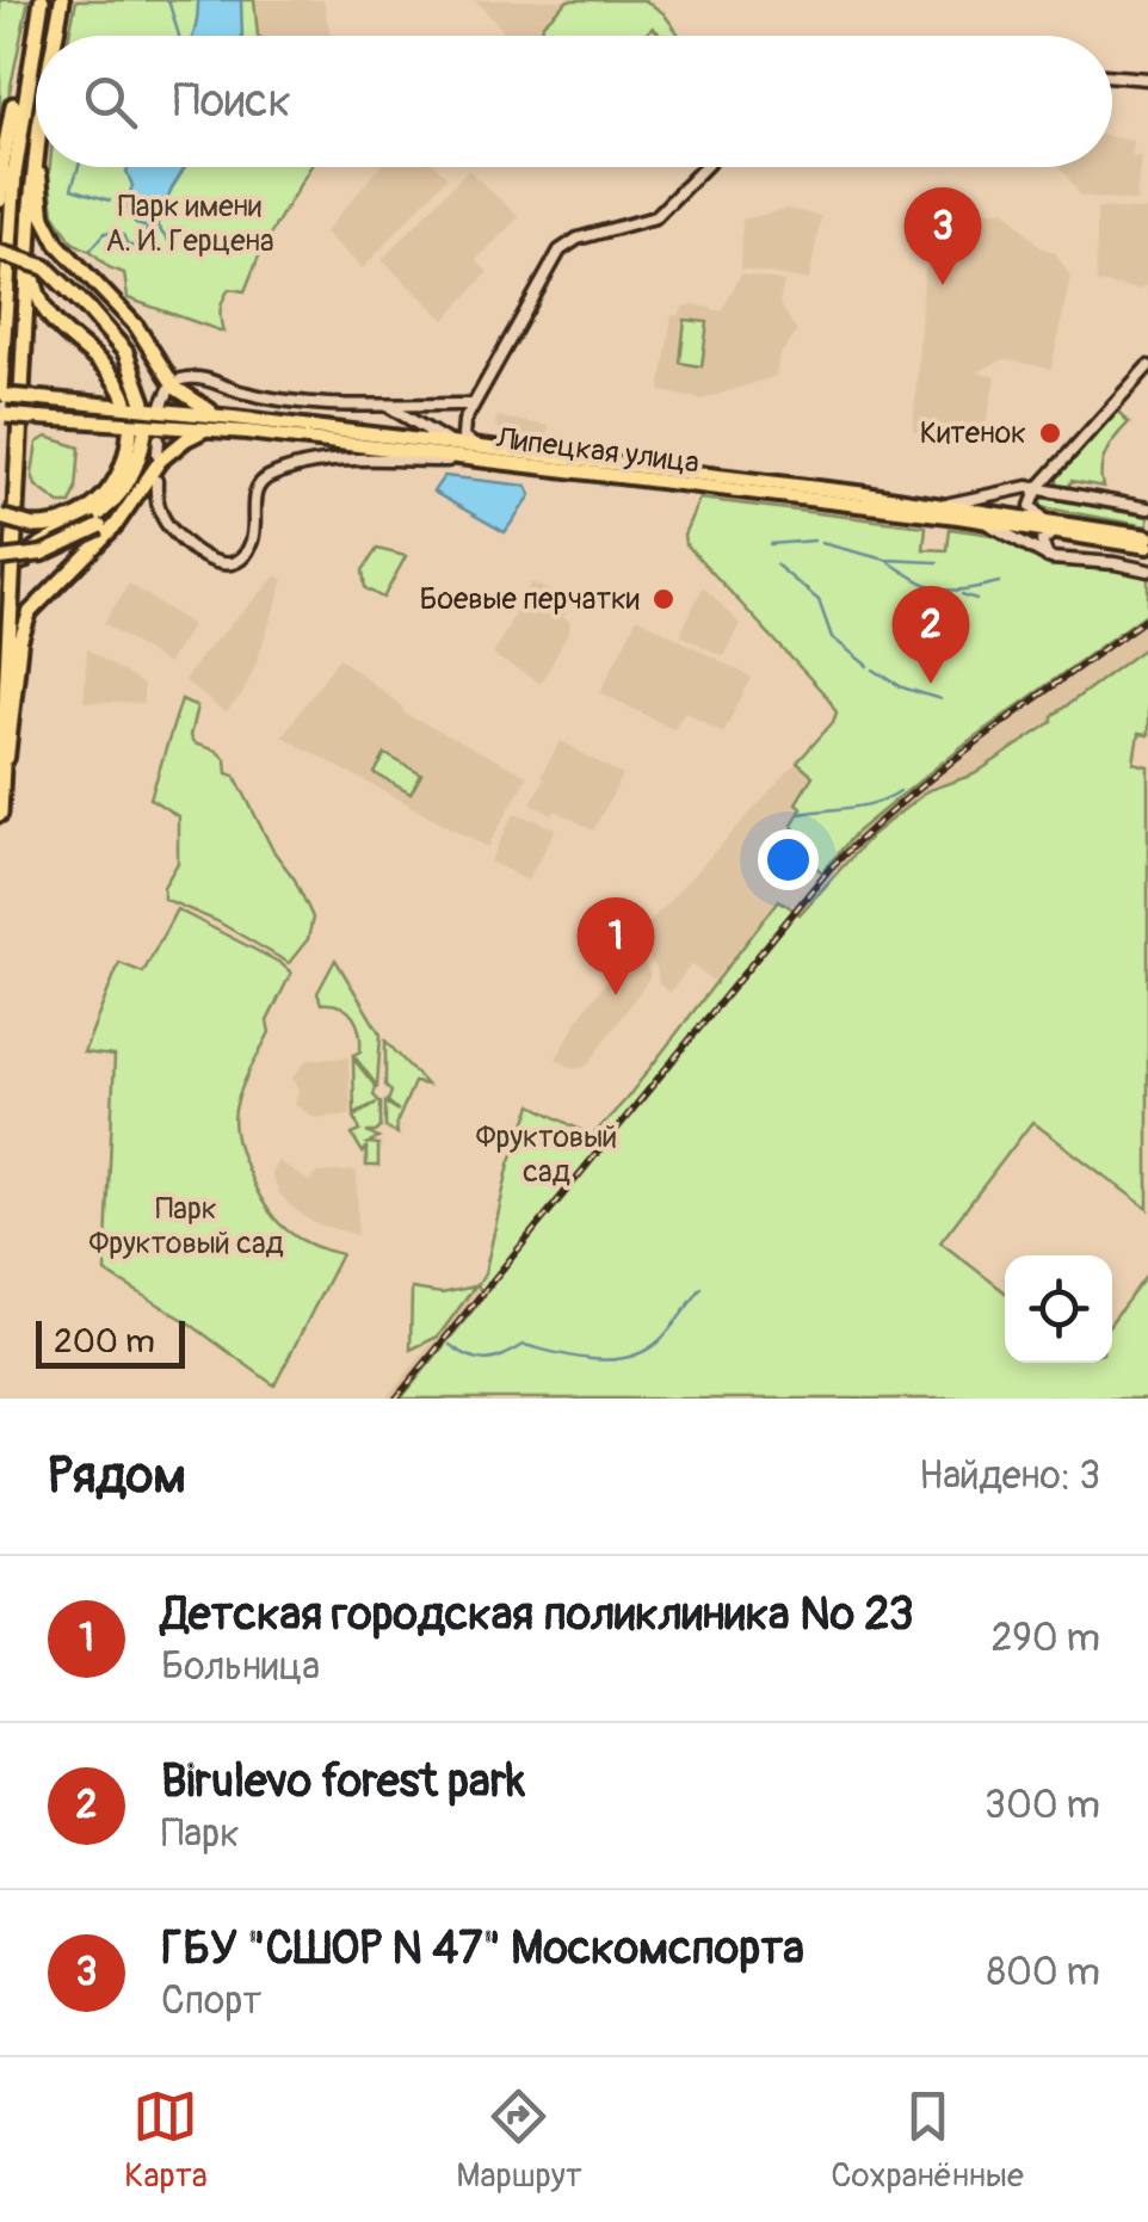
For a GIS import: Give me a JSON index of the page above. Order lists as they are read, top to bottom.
{
  "streets": {
    "main road": ["Липецкая улица"]
  },
  "parks": ["Парк имени А. И. Герцена", "Фруктовый сад", "Парк Фруктовый сад"],
  "places": ["Китенок", "Боевые перчатки"],
  "scale_bar": "200 m",
  "page": {
    "search": "Поиск",
    "pins": ["3", "2", "1"],
    "scale": "200 m",
    "heading": ["Рядом", "Найдено: 3"],
    "list": [
      {
        "mark": "1",
        "name": "Детская городская поликлиника № 23",
        "note": "Больница",
        "value": "290 m"
      },
      {
        "mark": "2",
        "name": "Birulevo forest park",
        "note": "Парк",
        "value": "300 m"
      },
      {
        "mark": "3",
        "name": "ГБУ \"СШОР N 47\" Москомспорта",
        "note": "Спорт",
        "value": "800 m"
      }
    ],
    "nav": ["Карта", "Маршрут", "Сохранённые"]
  }
}
